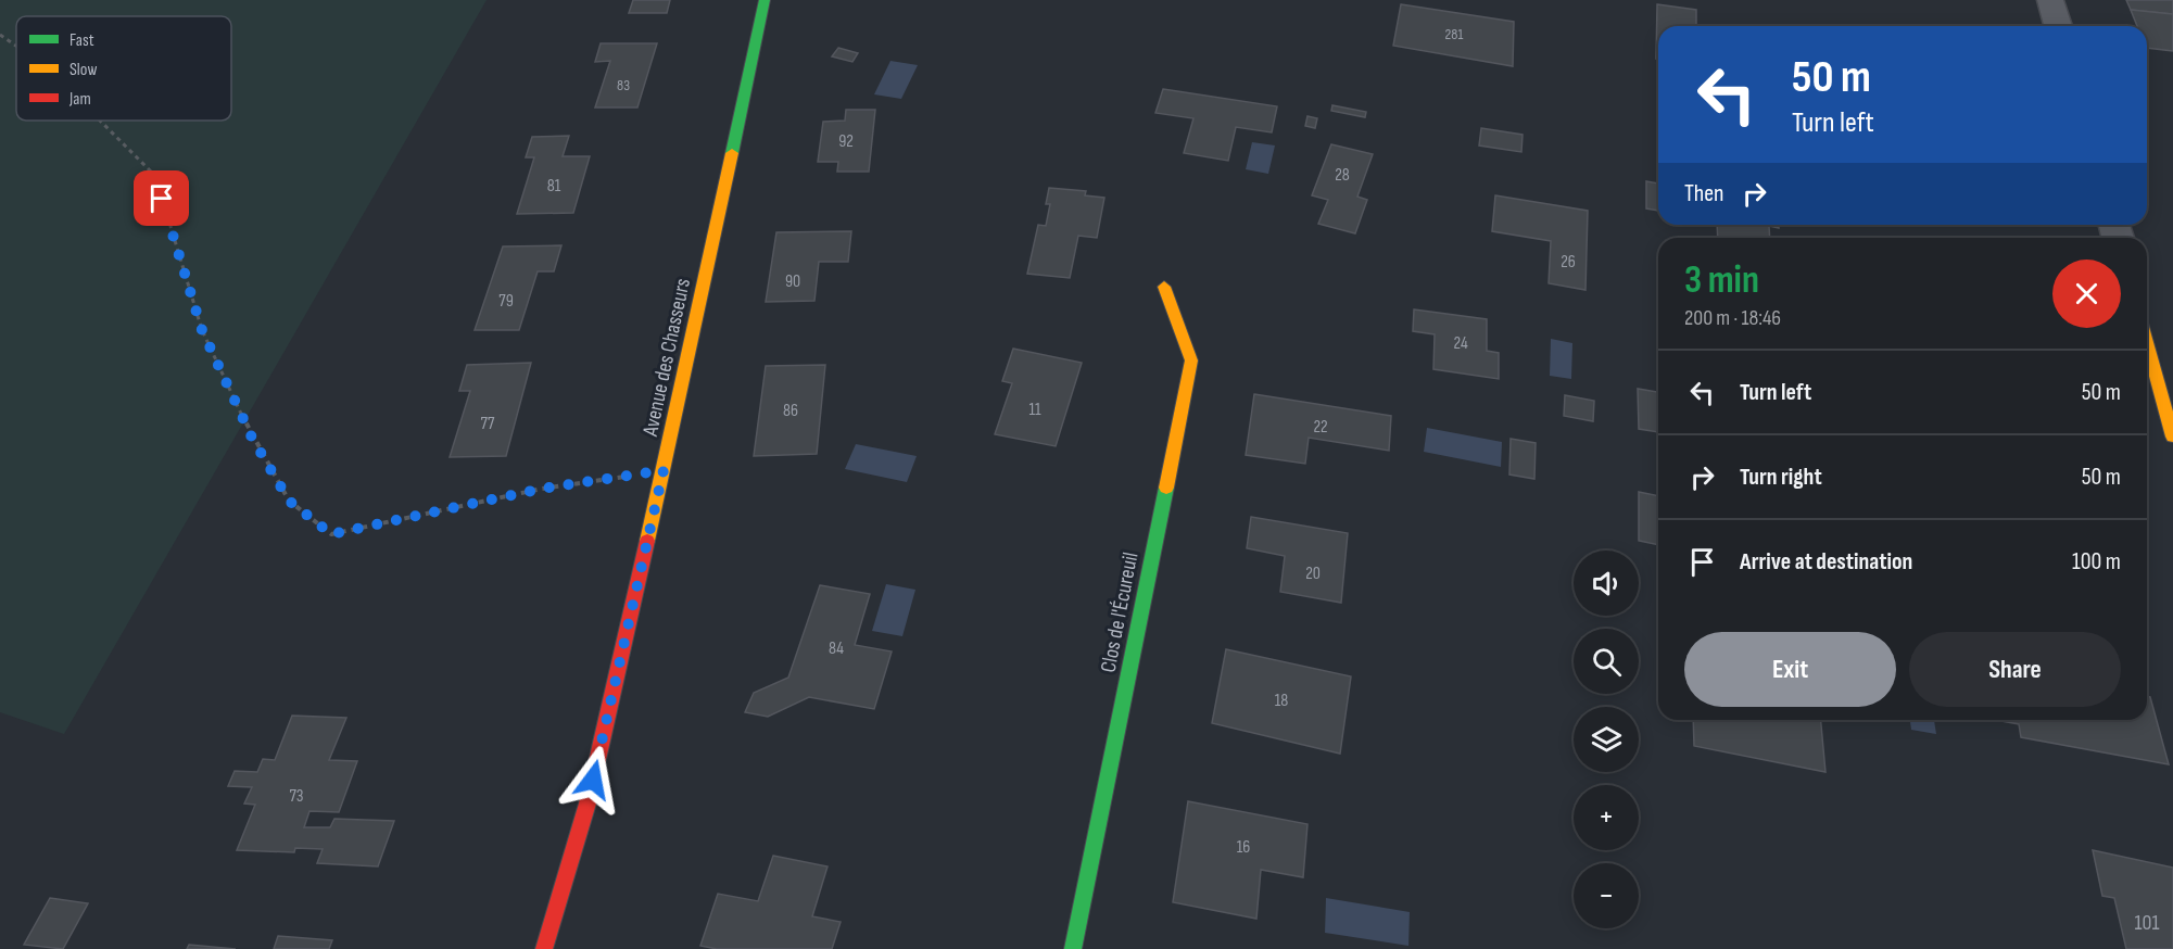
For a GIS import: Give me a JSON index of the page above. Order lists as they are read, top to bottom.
{
  "streets": {
    "street": ["Avenue des Chasseurs", "Clos de l'Écureuil"]
  },
  "house_numbers": [
    "281",
    "83",
    "92",
    "28",
    "81",
    "26",
    "90",
    "79",
    "24",
    "11",
    "86",
    "77",
    "22",
    "20",
    "84",
    "18",
    "73",
    "16",
    "101"
  ],
  "legend": ["Fast", "Slow", "Jam"],
  "page": {
    "turn": ["50 m", "Turn left"],
    "then": "Then",
    "heading": ["3 min", "200 m · 18:46"],
    "list": [
      {
        "name": "Turn left",
        "value": "50 m"
      },
      {
        "name": "Turn right",
        "value": "50 m"
      },
      {
        "name": "Arrive at destination",
        "value": "100 m"
      }
    ],
    "map_buttons": ["+", "−"],
    "buttons": ["Exit", "Share"]
  }
}
